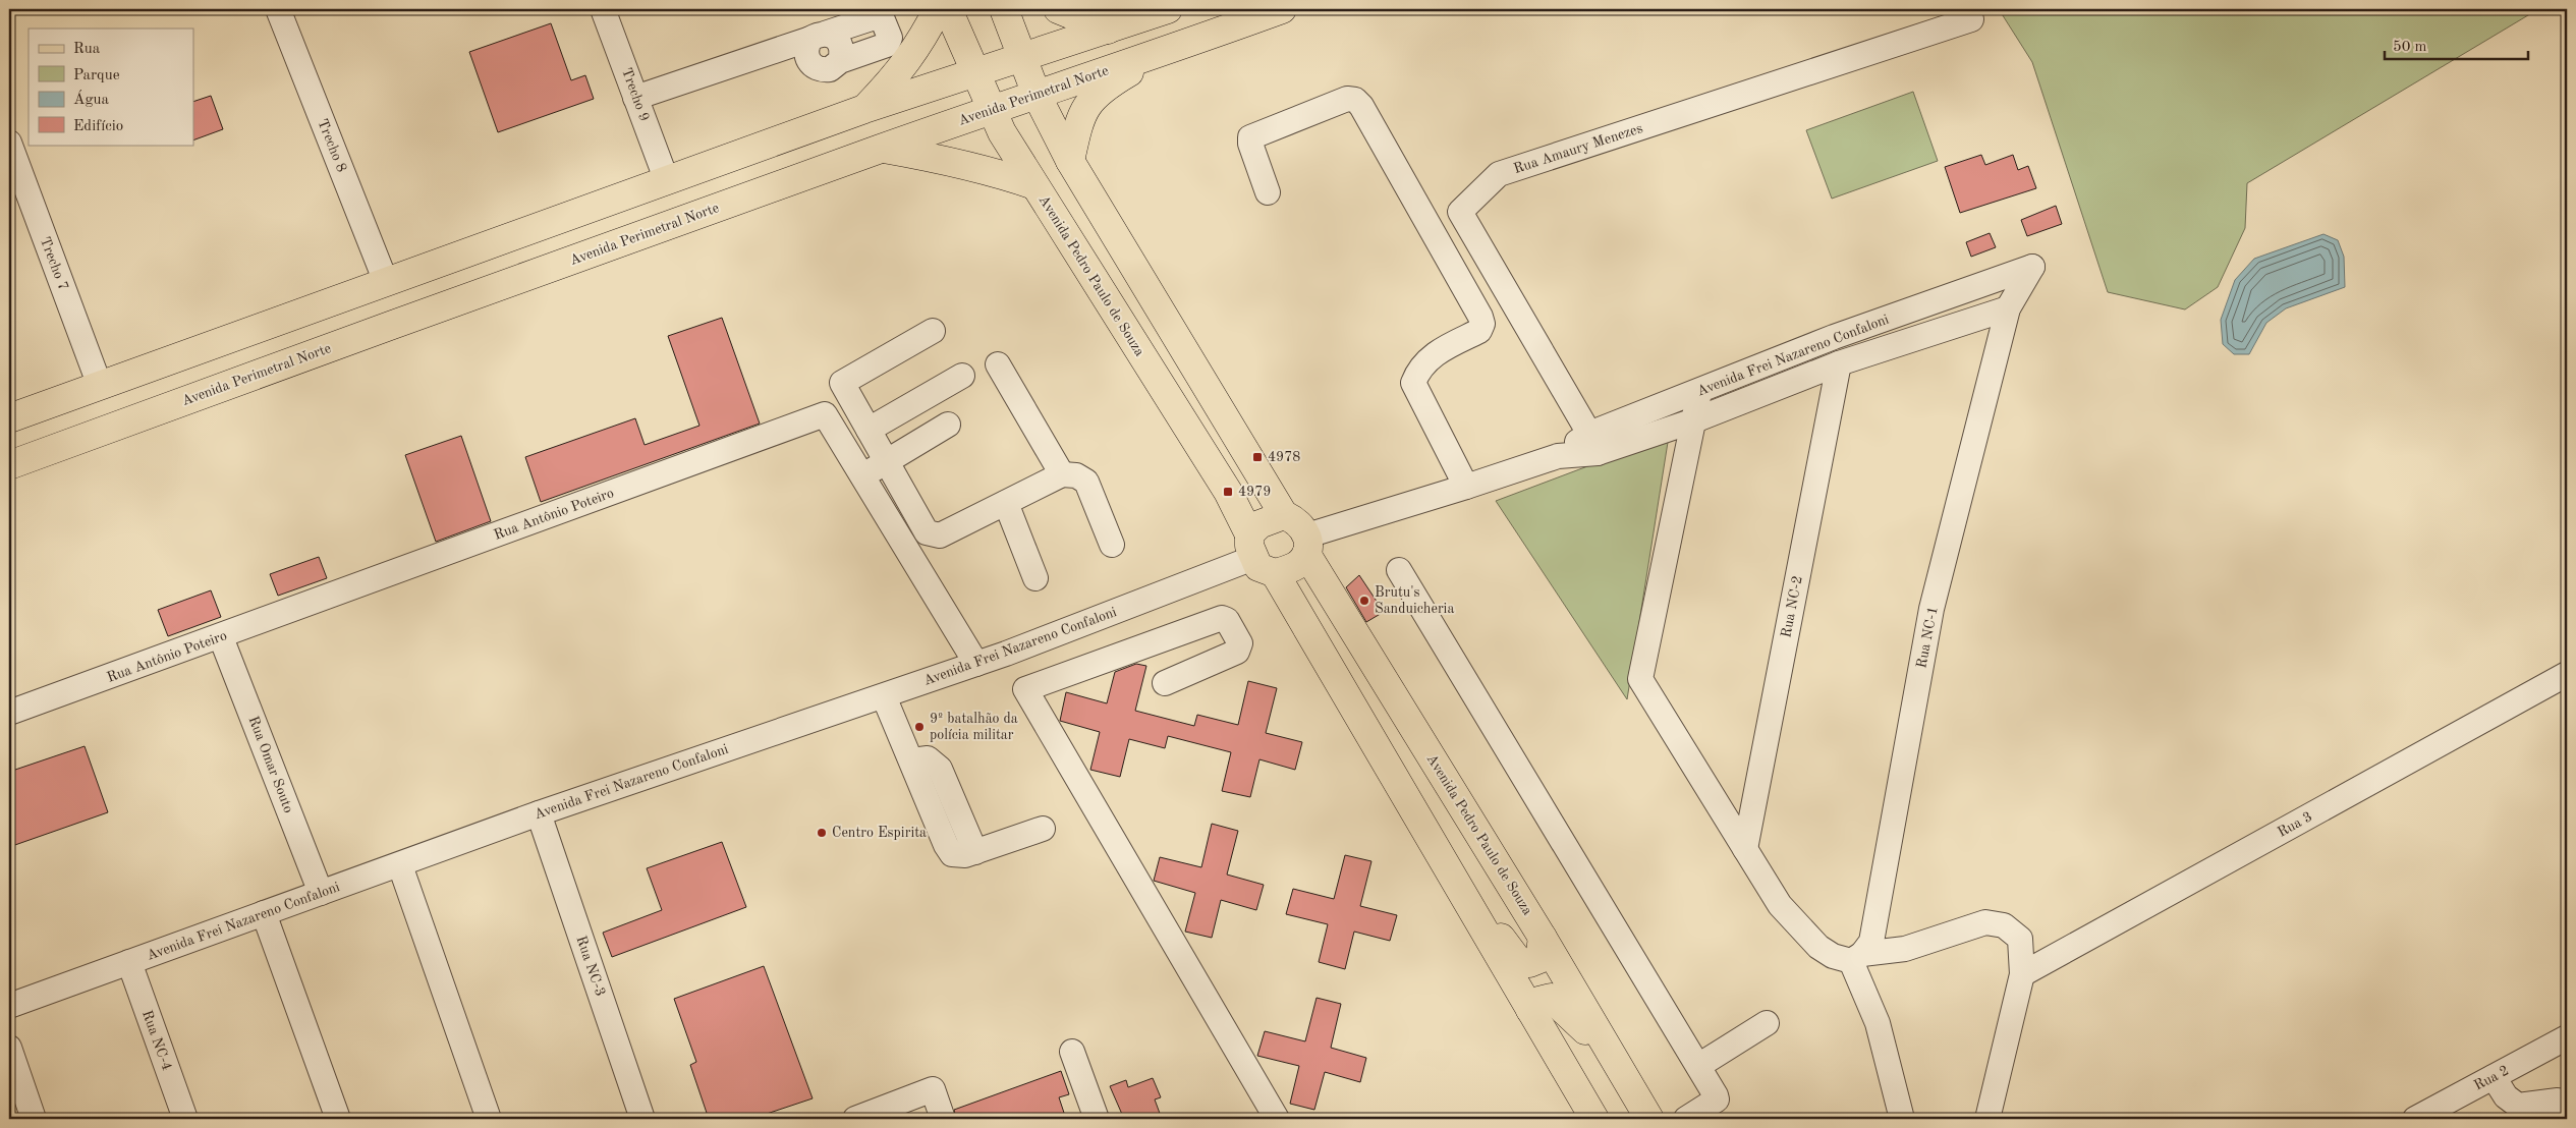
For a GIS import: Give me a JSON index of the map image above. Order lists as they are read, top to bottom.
{
  "streets": {
    "main road": ["Avenida Perimetral Norte", "Avenida Pedro Paulo de Souza"],
    "street": [
      "Trecho 9",
      "Trecho 8",
      "Rua Amaury Menezes",
      "Trecho 7",
      "Avenida Frei Nazareno Confaloni",
      "Rua Antônio Poteiro",
      "Rua NC-2",
      "Rua NC-1",
      "Rua Omar Souto",
      "Rua 3",
      "Rua NC-3",
      "Rua NC-4",
      "Rua 2"
    ]
  },
  "crossings": [
    ["Avenida Perimetral Norte", "Avenida Pedro Paulo de Souza"],
    ["Rua Amaury Menezes", "Avenida Frei Nazareno Confaloni"],
    ["Avenida Pedro Paulo de Souza", "Avenida Frei Nazareno Confaloni"],
    ["Avenida Frei Nazareno Confaloni", "Rua Antônio Poteiro"],
    ["Avenida Frei Nazareno Confaloni", "Rua NC-2"],
    ["Avenida Frei Nazareno Confaloni", "Rua NC-1"],
    ["Avenida Frei Nazareno Confaloni", "Rua Omar Souto"],
    ["Avenida Frei Nazareno Confaloni", "Rua NC-3"],
    ["Avenida Frei Nazareno Confaloni", "Rua NC-4"],
    ["Rua Antônio Poteiro", "Rua Omar Souto"]
  ],
  "places": {
    "transit": ["4978", "4979"],
    "other": ["Brutu's Sanduicheria", "9º batalhão da polícia militar", "Centro Espirita"]
  },
  "legend": [
    "Rua",
    "Parque",
    "Água",
    "Edifício"
  ],
  "scale_bar": "50 m"
}
